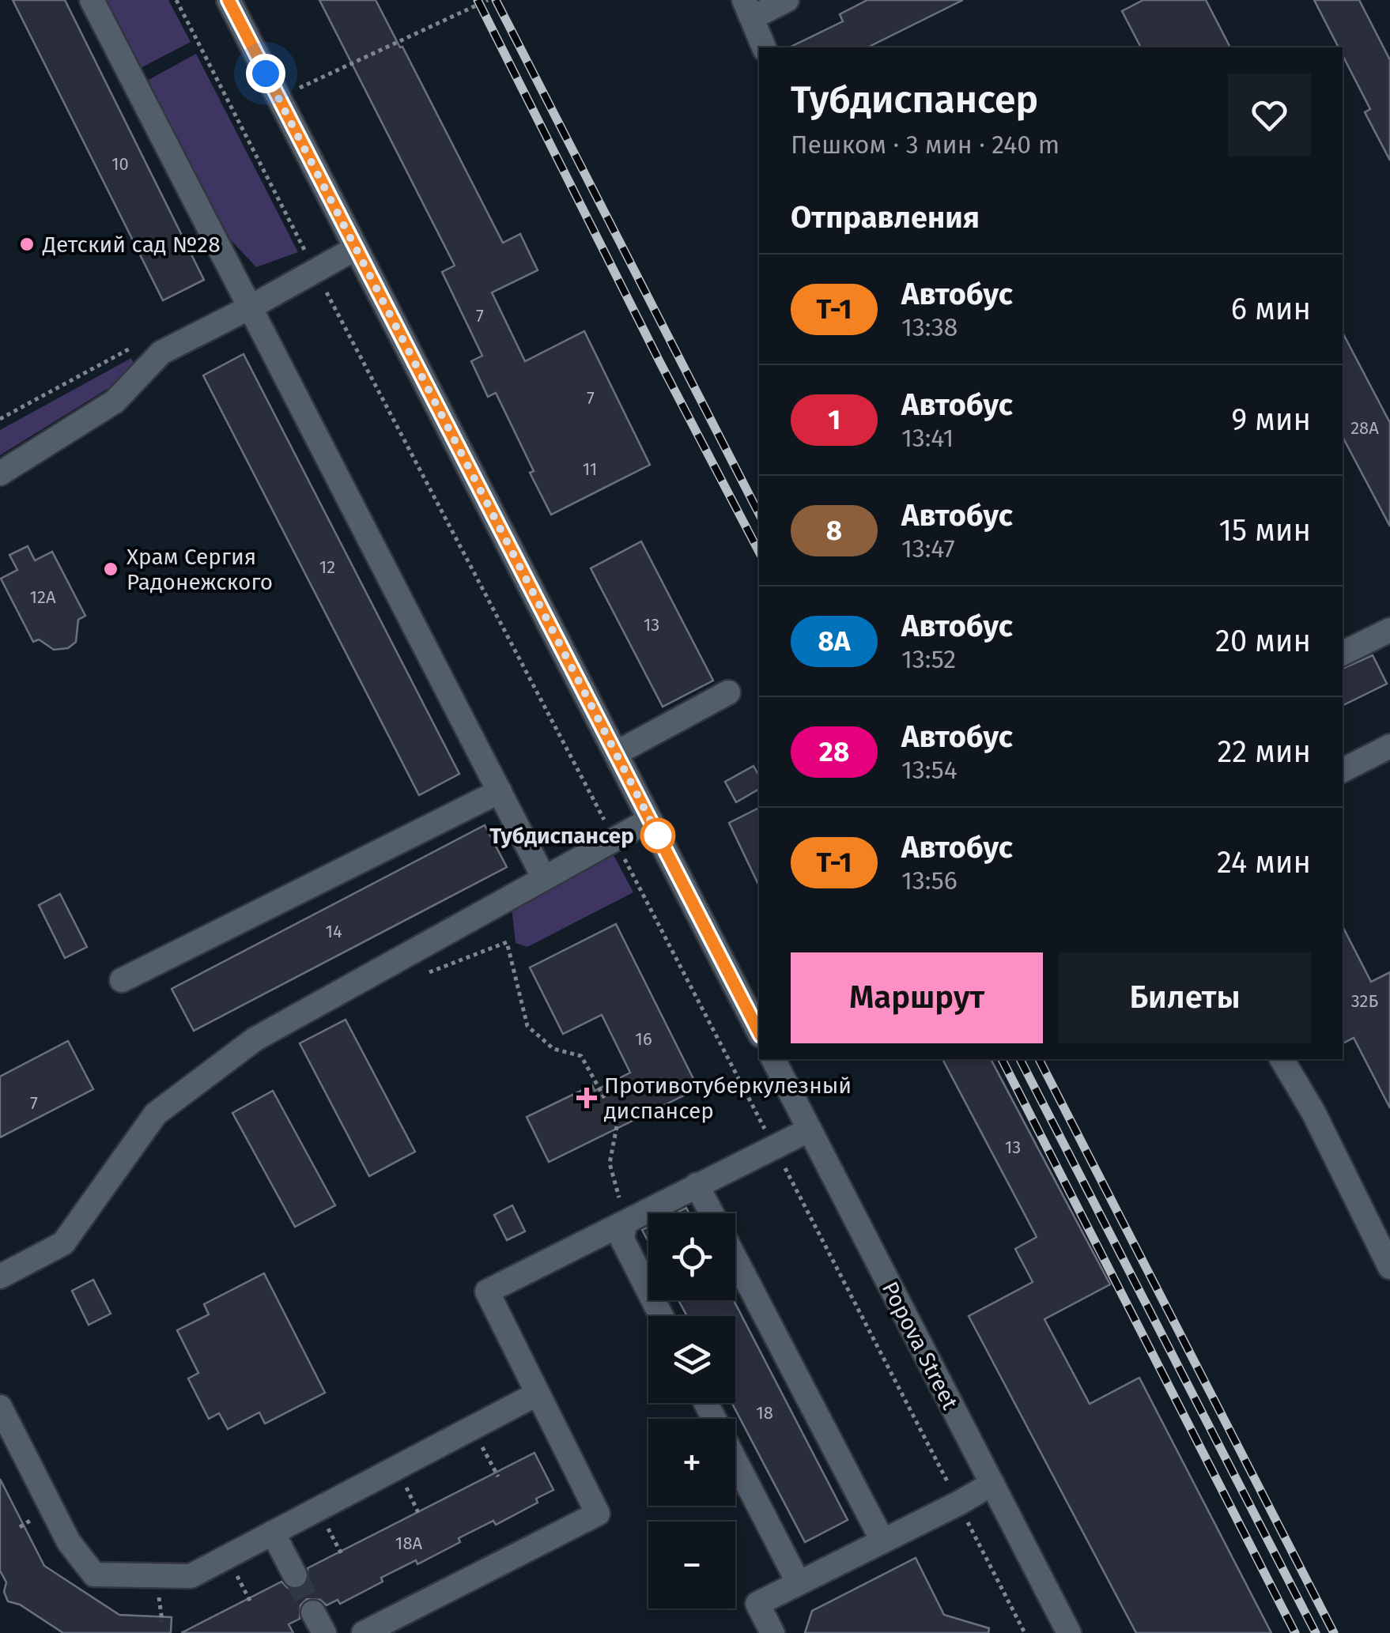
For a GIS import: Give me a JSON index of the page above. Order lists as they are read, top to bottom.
{
  "streets": {
    "street": ["Popova Street"]
  },
  "places": {
    "other": ["Детский сад №28", "Храм Сергия Радонежского", "Тубдиспансер"],
    "health": ["Противотуберкулезный диспансер"]
  },
  "lines": ["bus line Т-1"],
  "house_numbers": [
    "10",
    "7",
    "7",
    "28А",
    "11",
    "12",
    "12А",
    "13",
    "14",
    "32Б",
    "16",
    "7",
    "13",
    "18",
    "18А"
  ],
  "page": {
    "heading": [
      ["Тубдиспансер", "Пешком · 3 мин · 240 m"],
      "Отправления"
    ],
    "list": [
      {
        "mark": "Т-1",
        "name": "Автобус",
        "note": "13:38",
        "value": "6 мин"
      },
      {
        "mark": "1",
        "name": "Автобус",
        "note": "13:41",
        "value": "9 мин"
      },
      {
        "mark": "8",
        "name": "Автобус",
        "note": "13:47",
        "value": "15 мин"
      },
      {
        "mark": "8А",
        "name": "Автобус",
        "note": "13:52",
        "value": "20 мин"
      },
      {
        "mark": "28",
        "name": "Автобус",
        "note": "13:54",
        "value": "22 мин"
      },
      {
        "mark": "Т-1",
        "name": "Автобус",
        "note": "13:56",
        "value": "24 мин"
      }
    ],
    "buttons": ["Маршрут", "Билеты"],
    "map_buttons": ["+", "−"]
  }
}
